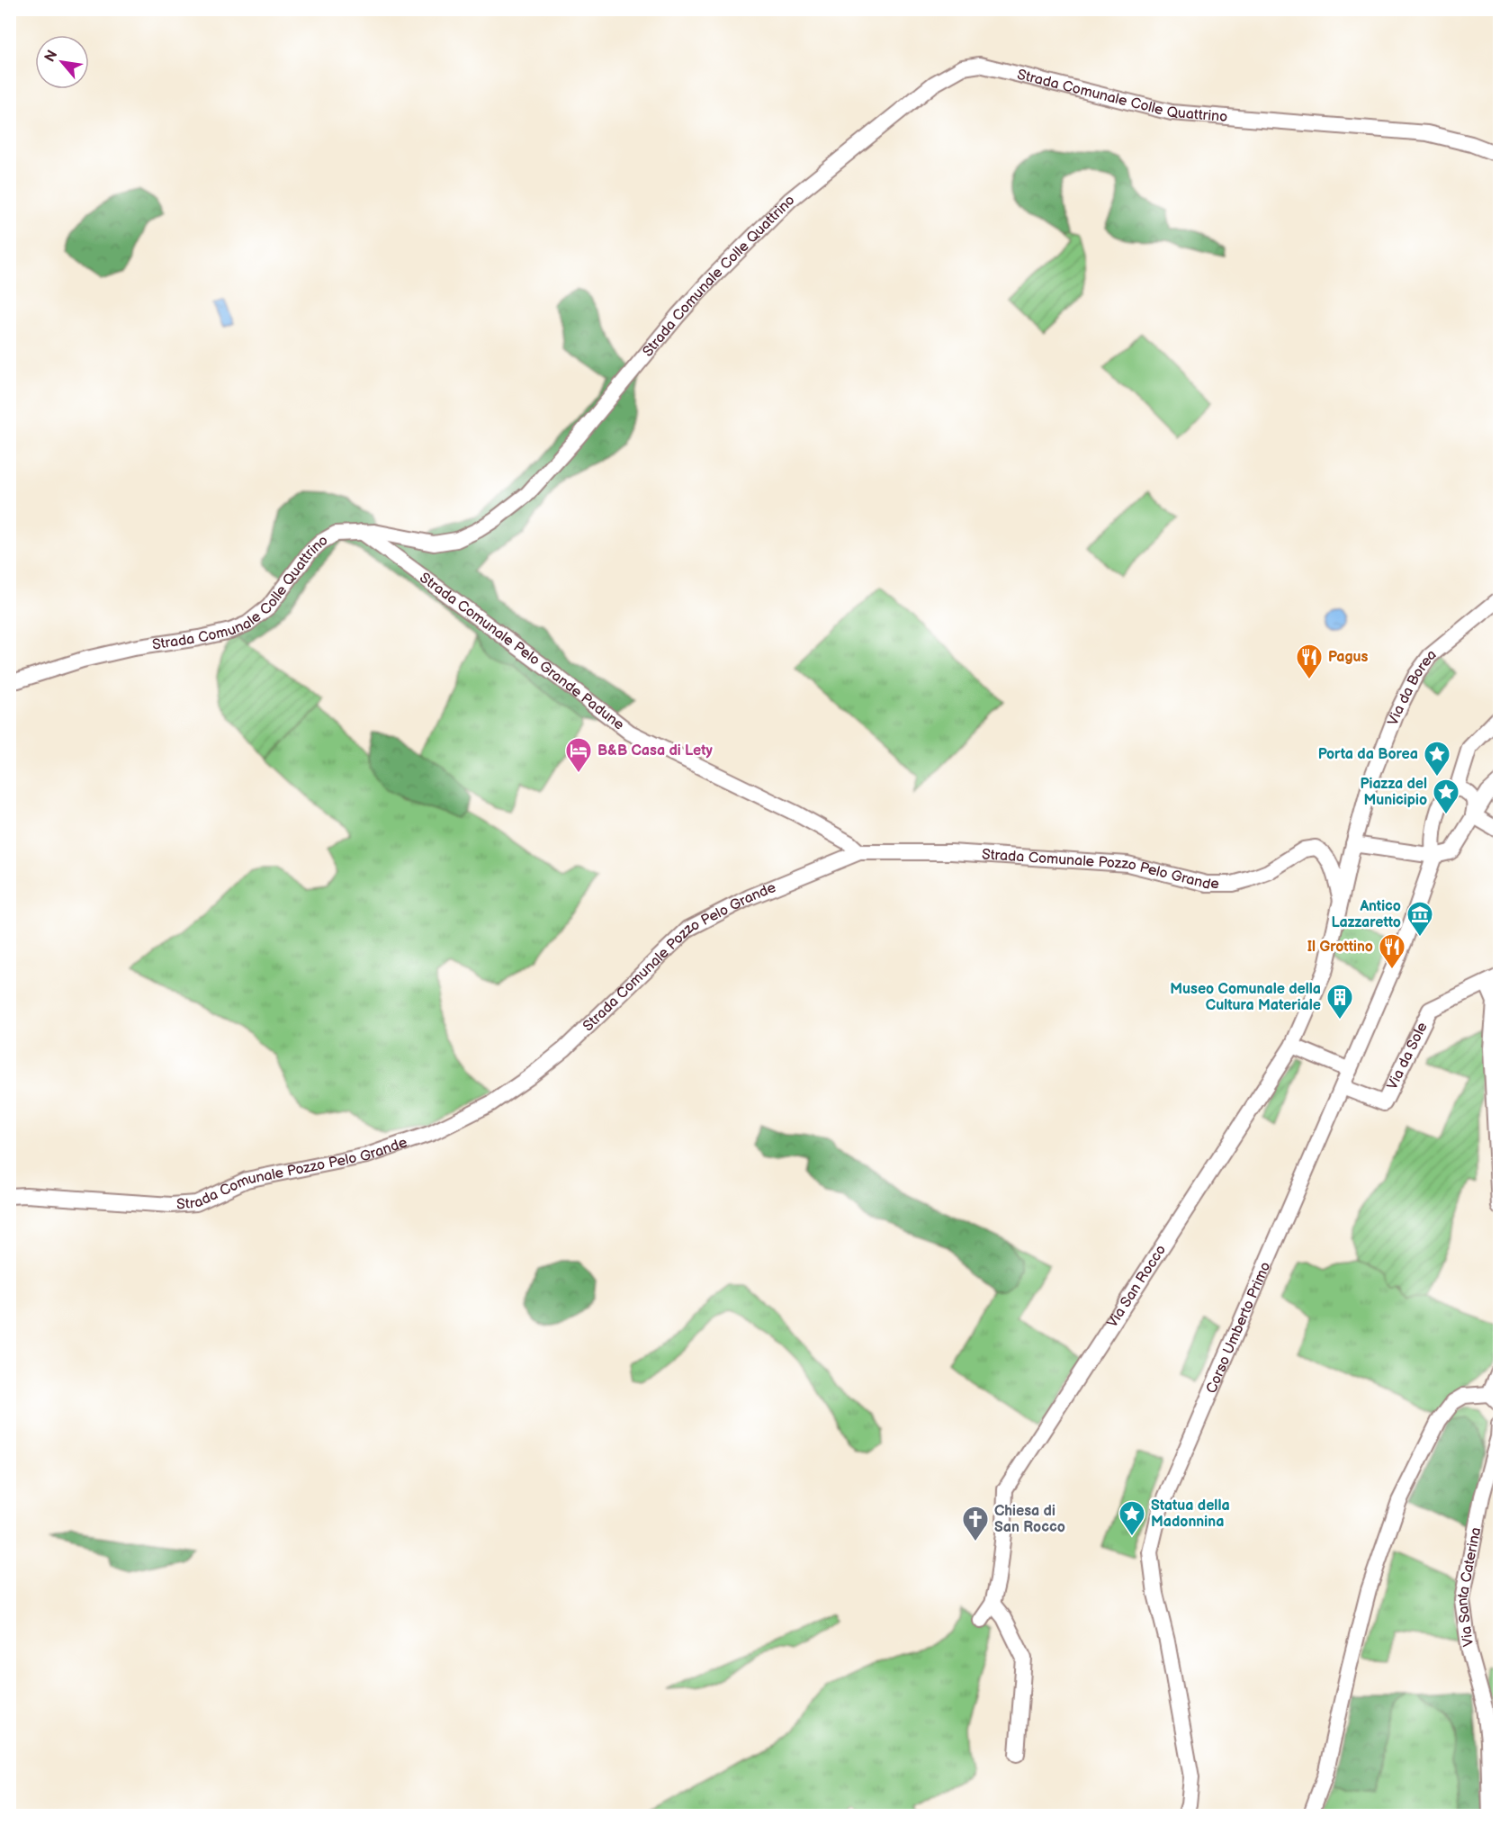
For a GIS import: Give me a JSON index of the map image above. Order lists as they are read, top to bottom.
{
  "streets": {
    "street": [
      "Strada Comunale Colle Quattrino",
      "Strada Comunale Pelo Grande Padune",
      "Via da Borea",
      "Strada Comunale Pozzo Pelo Grande",
      "Via da Sole",
      "Via San Rocco",
      "Corso Umberto Primo",
      "Via Santa Caterina"
    ]
  },
  "crossings": [
    ["Strada Comunale Colle Quattrino", "Strada Comunale Pelo Grande Padune"],
    ["Strada Comunale Pelo Grande Padune", "Strada Comunale Pozzo Pelo Grande"],
    ["Via da Borea", "Strada Comunale Pozzo Pelo Grande"],
    ["Via da Borea", "Via San Rocco"],
    ["Via da Sole", "Corso Umberto Primo"]
  ],
  "places": {
    "restaurant": ["Pagus", "Il Grottino"],
    "hotel": ["B&B Casa di Lety"],
    "place": ["Porta da Borea", "Piazza del Municipio", "Statua della Madonnina"],
    "museum": ["Antico Lazzaretto"],
    "building": ["Museo Comunale della Cultura Materiale"],
    "church": ["Chiesa di San Rocco"]
  },
  "north": "top left"
}
